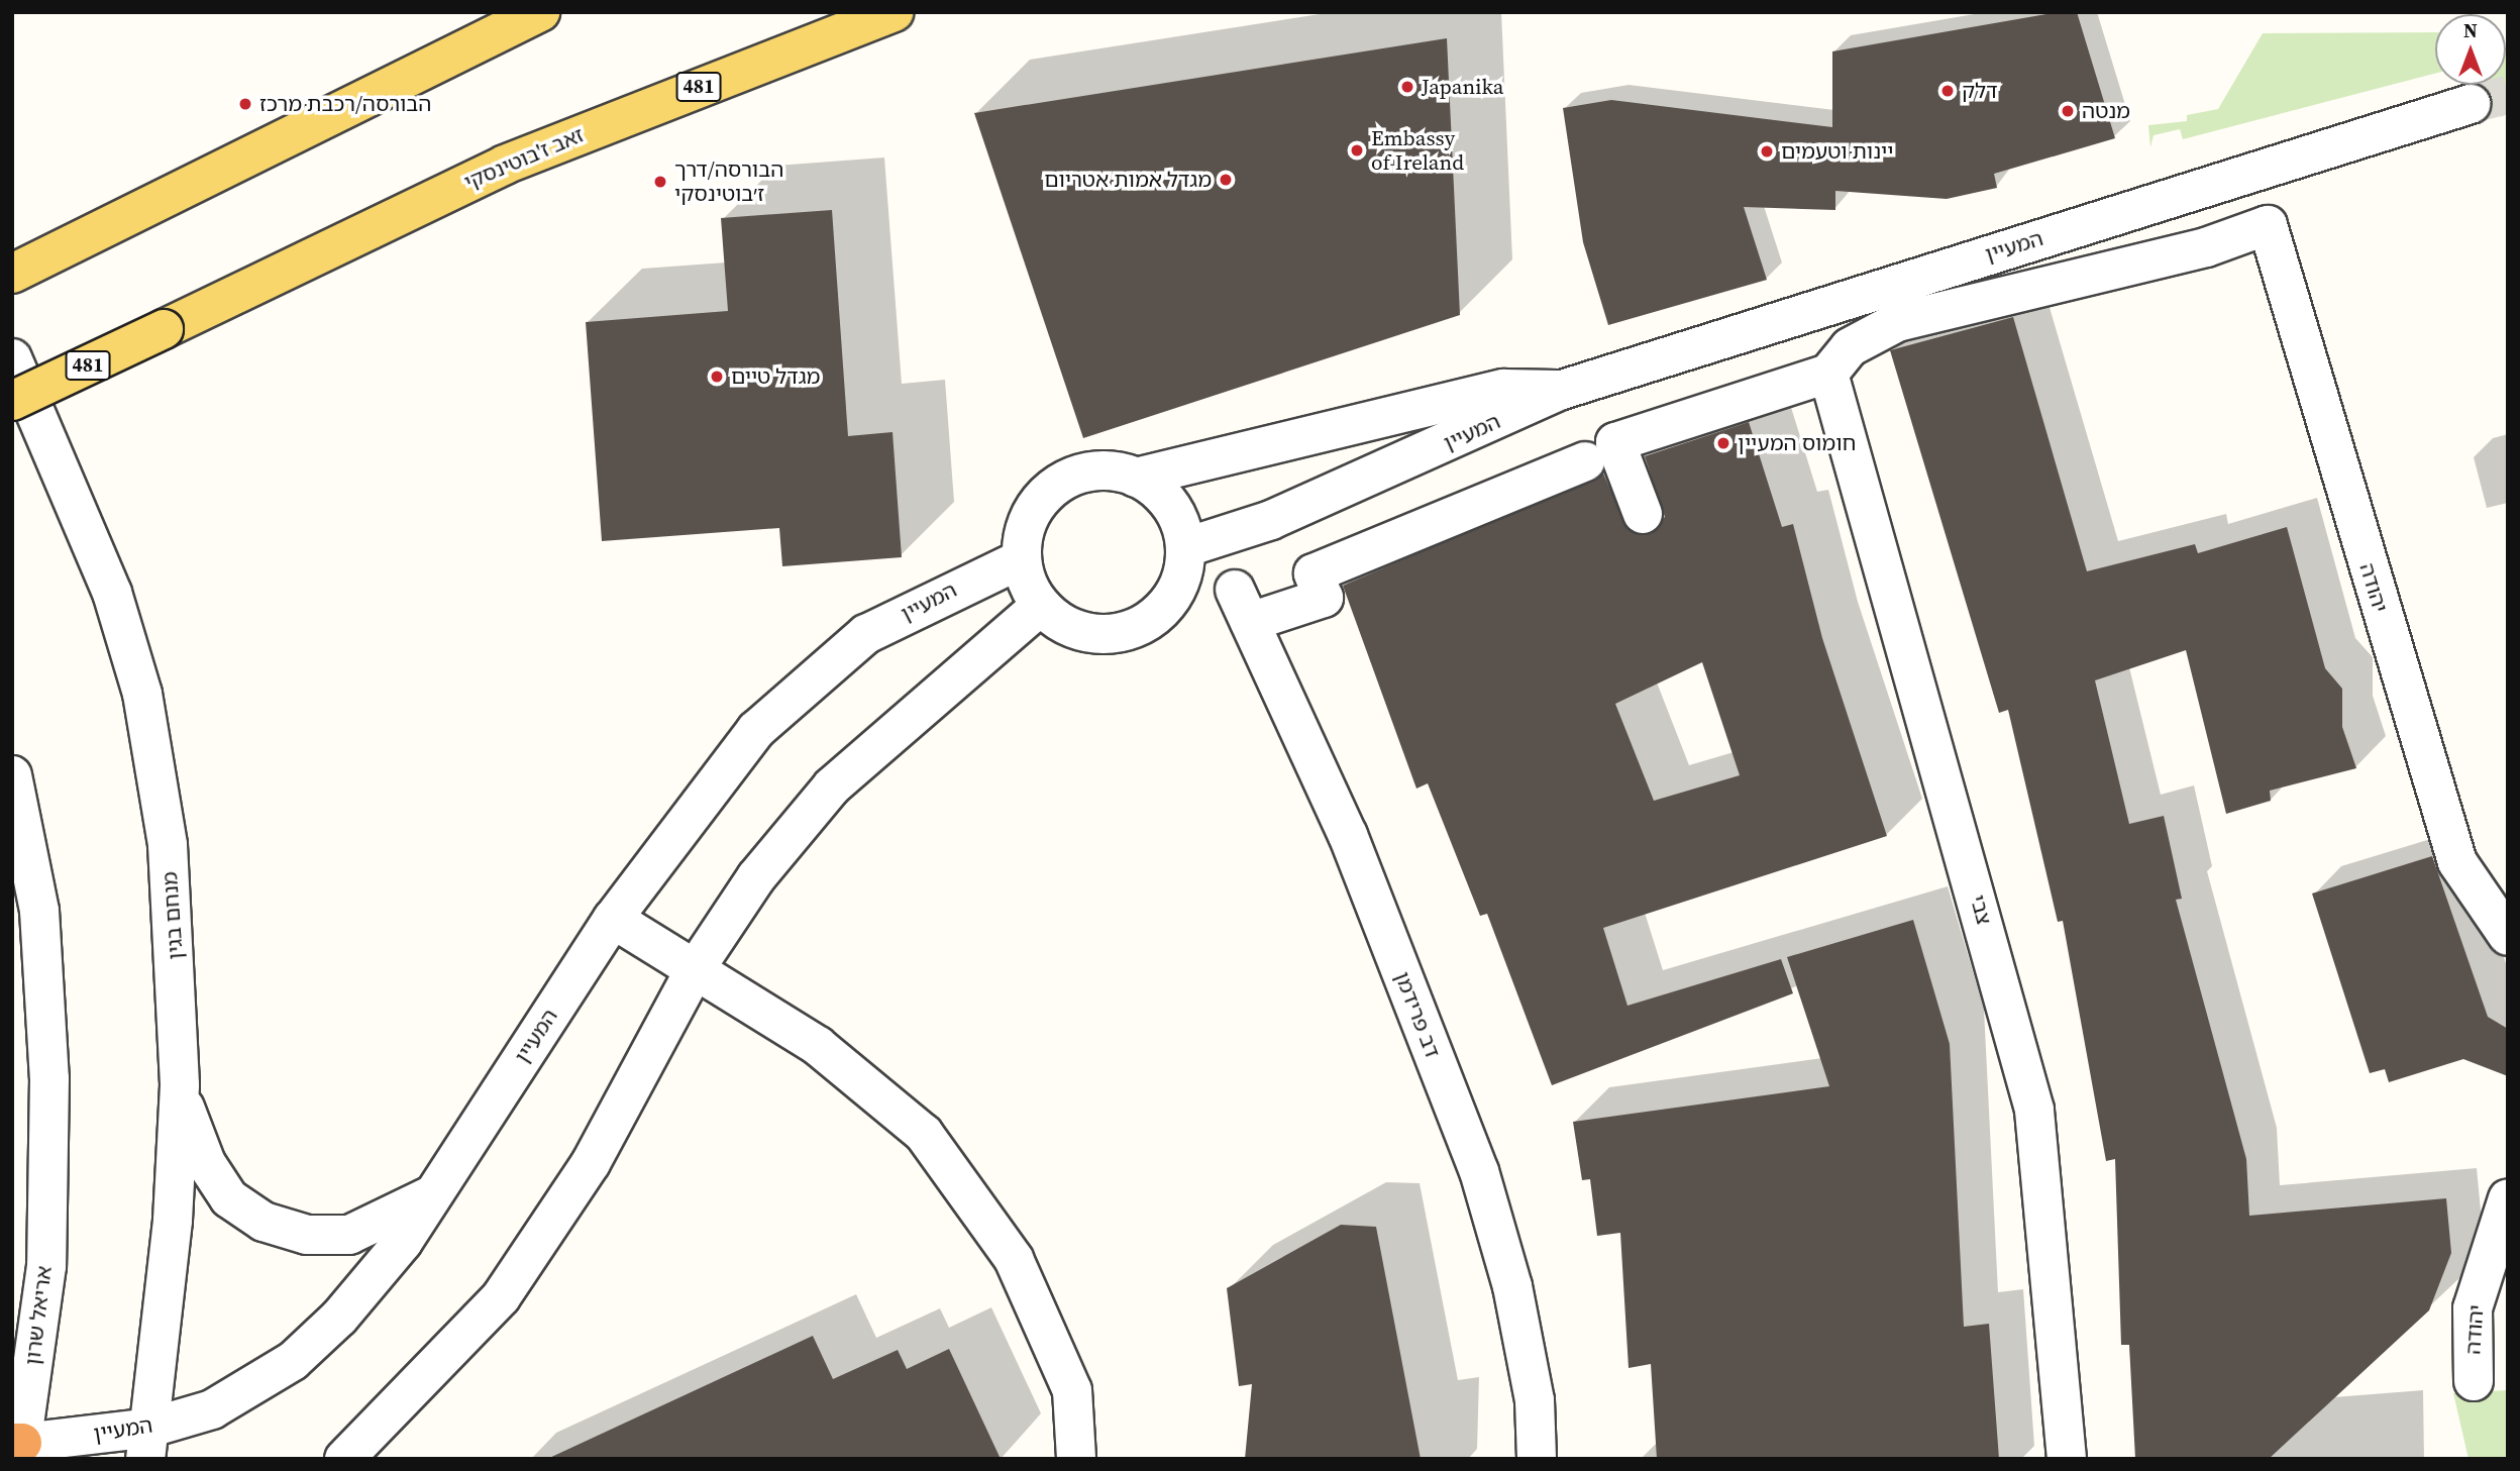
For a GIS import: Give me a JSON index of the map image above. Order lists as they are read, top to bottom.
{
  "streets": {
    "main road": ["481", "זאב ז'בוטינסקי"],
    "street": [
      "המעיין",
      "יהודה",
      "צבי",
      "מנחם בגין",
      "דב פרידמן",
      "אריאל שרון"
    ]
  },
  "crossings": [
    ["המעיין", "יהודה"],
    ["המעיין", "צבי"],
    ["המעיין", "מנחם בגין"],
    ["המעיין", "אריאל שרון"]
  ],
  "places": [
    "Japanika",
    "דלק",
    "הבורסה/רכבת מרכז",
    "מנטה",
    "Embassy of Ireland",
    "יינות וטעמים",
    "מגדל אמות אטריום",
    "הבורסה/דרך ז׳בוטינסקי",
    "מגדל טיים",
    "חומוס המעיין"
  ],
  "north": "top"
}
